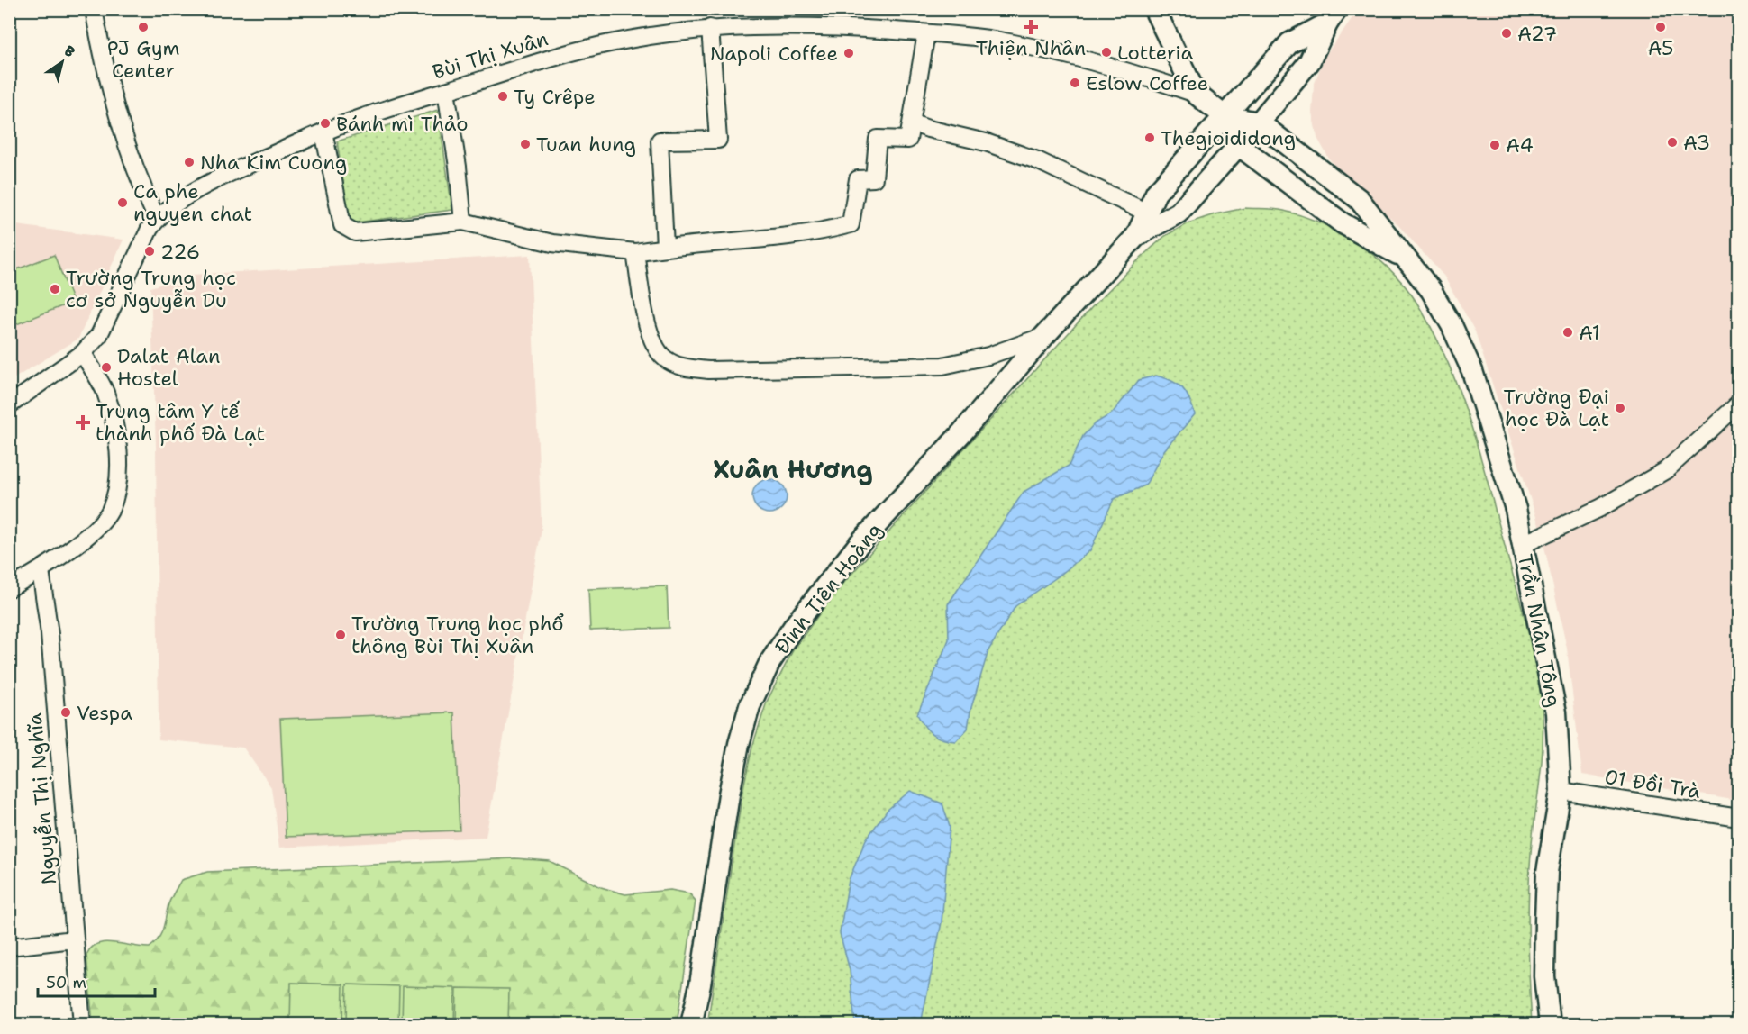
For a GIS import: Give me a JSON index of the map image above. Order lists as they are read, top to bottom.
{
  "streets": {
    "main road": ["Đinh Tiên Hoàng", "Trần Nhân Tông"],
    "street": ["Bùi Thị Xuân", "01 Đồi Trà", "Nguyễn Thị Nghĩa"]
  },
  "crossings": [
    ["Đinh Tiên Hoàng", "Trần Nhân Tông"],
    ["Trần Nhân Tông", "01 Đồi Trà"]
  ],
  "districts": ["Xuân Hương"],
  "places": {
    "other": [
      "PJ Gym Center",
      "A5",
      "A27",
      "Lotteria",
      "Napoli Coffee",
      "Eslow Coffee",
      "Ty Crêpe",
      "Bánh mì Thảo",
      "Thegioididong",
      "A3",
      "Tuan hung",
      "A4",
      "Nha Kim Cuong",
      "Ca phe nguyen chat",
      "226",
      "Trường Trung học cơ sở Nguyễn Du",
      "A1",
      "Dalat Alan Hostel",
      "Trường Đại học Đà Lạt",
      "Trường Trung học phổ thông Bùi Thị Xuân",
      "Vespa"
    ],
    "health": ["Thiện Nhân", "Trung tâm Y tế thành phố Đà Lạt"]
  },
  "scale_bar": "50 m",
  "north": "top right"
}
